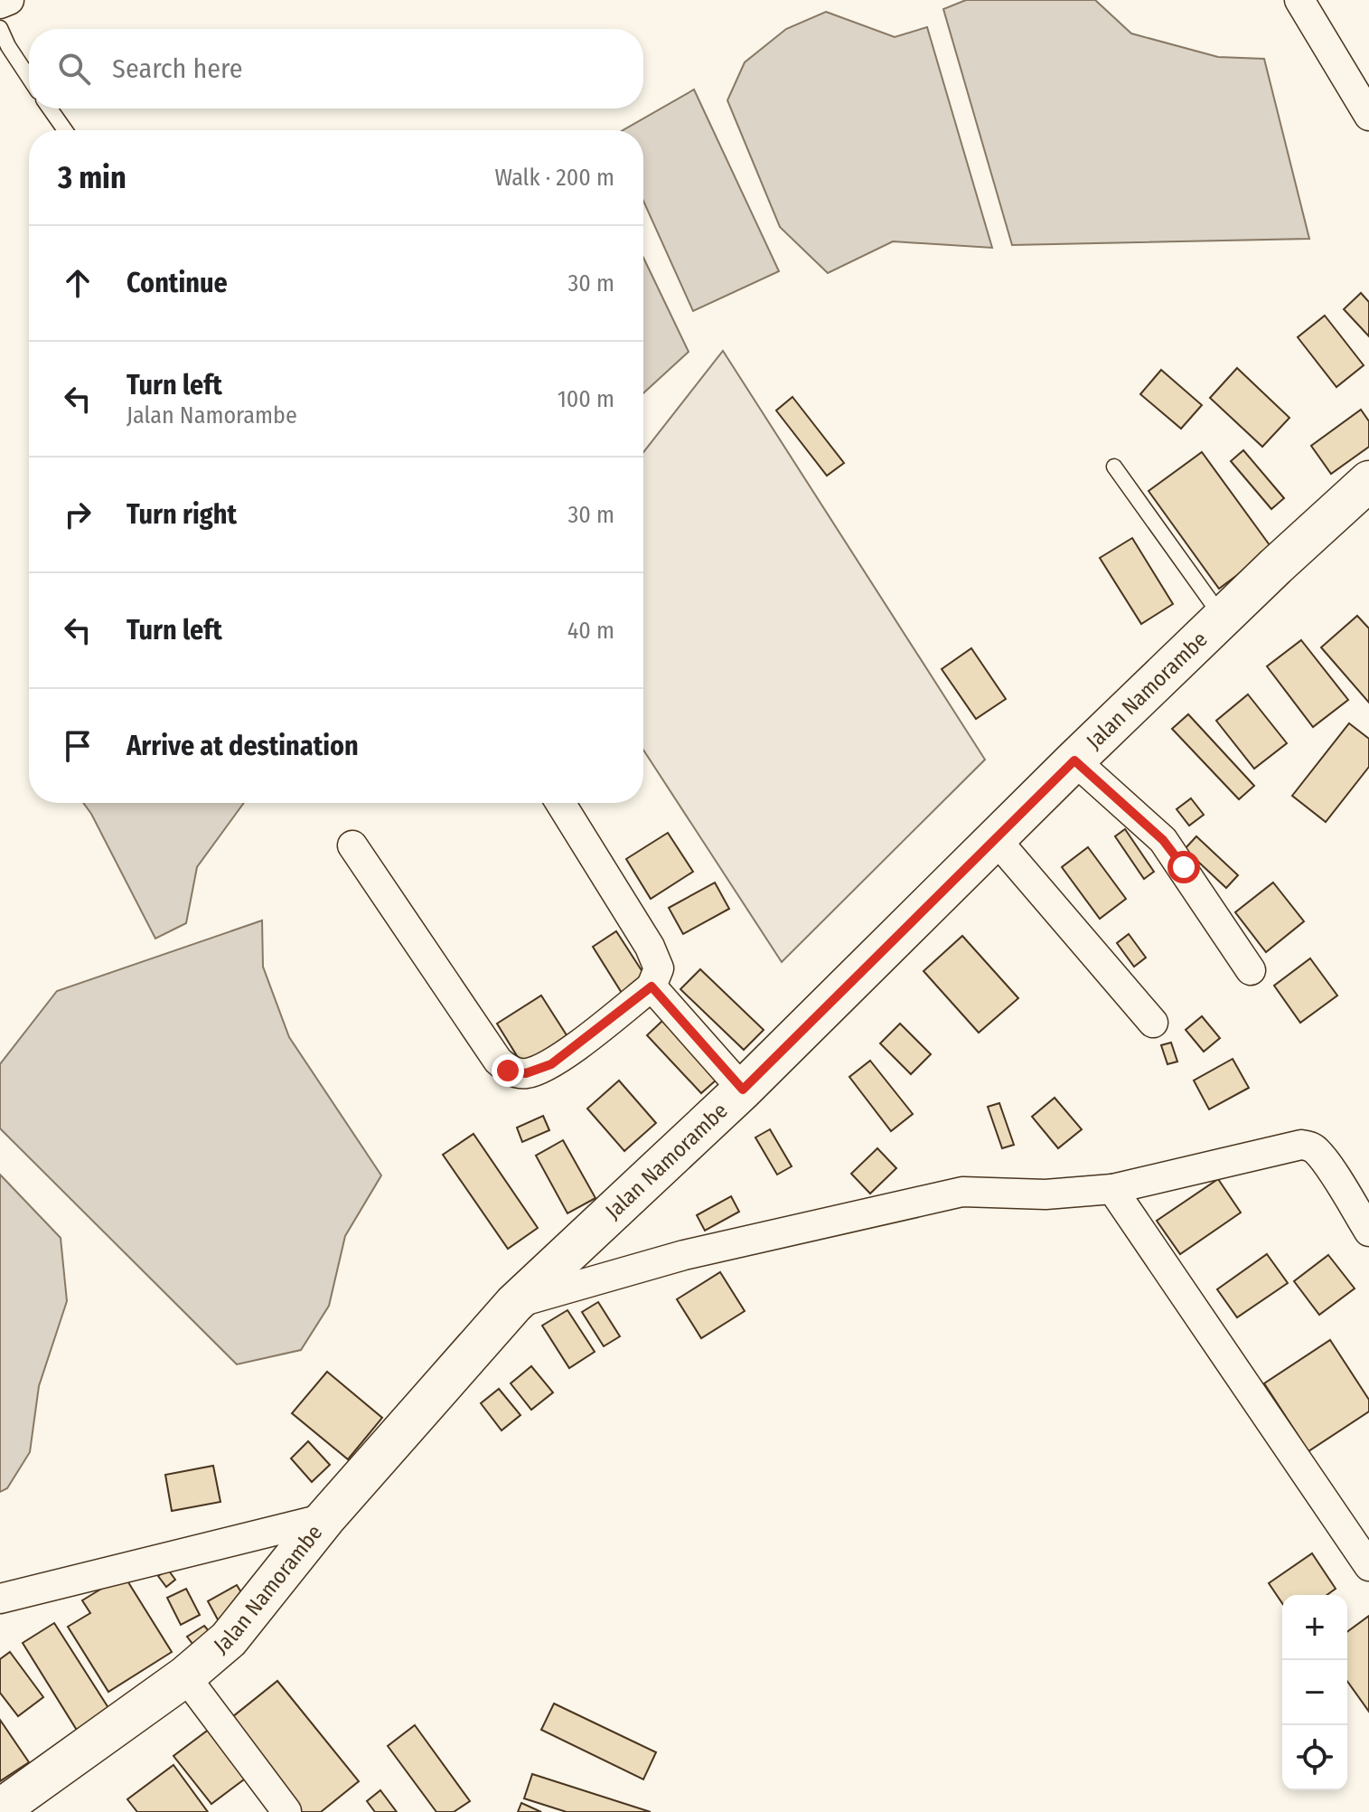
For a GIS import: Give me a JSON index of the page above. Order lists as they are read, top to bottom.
{
  "streets": {
    "main road": ["Jalan Namorambe"]
  },
  "page": {
    "search": "Search here",
    "heading": ["3 min", "Walk · 200 m"],
    "list": [
      ["Continue", "30 m"],
      ["Turn left", "Jalan Namorambe", "100 m"],
      ["Turn right", "30 m"],
      ["Turn left", "40 m"],
      "Arrive at destination"
    ],
    "map_buttons": ["+", "−"]
  }
}
